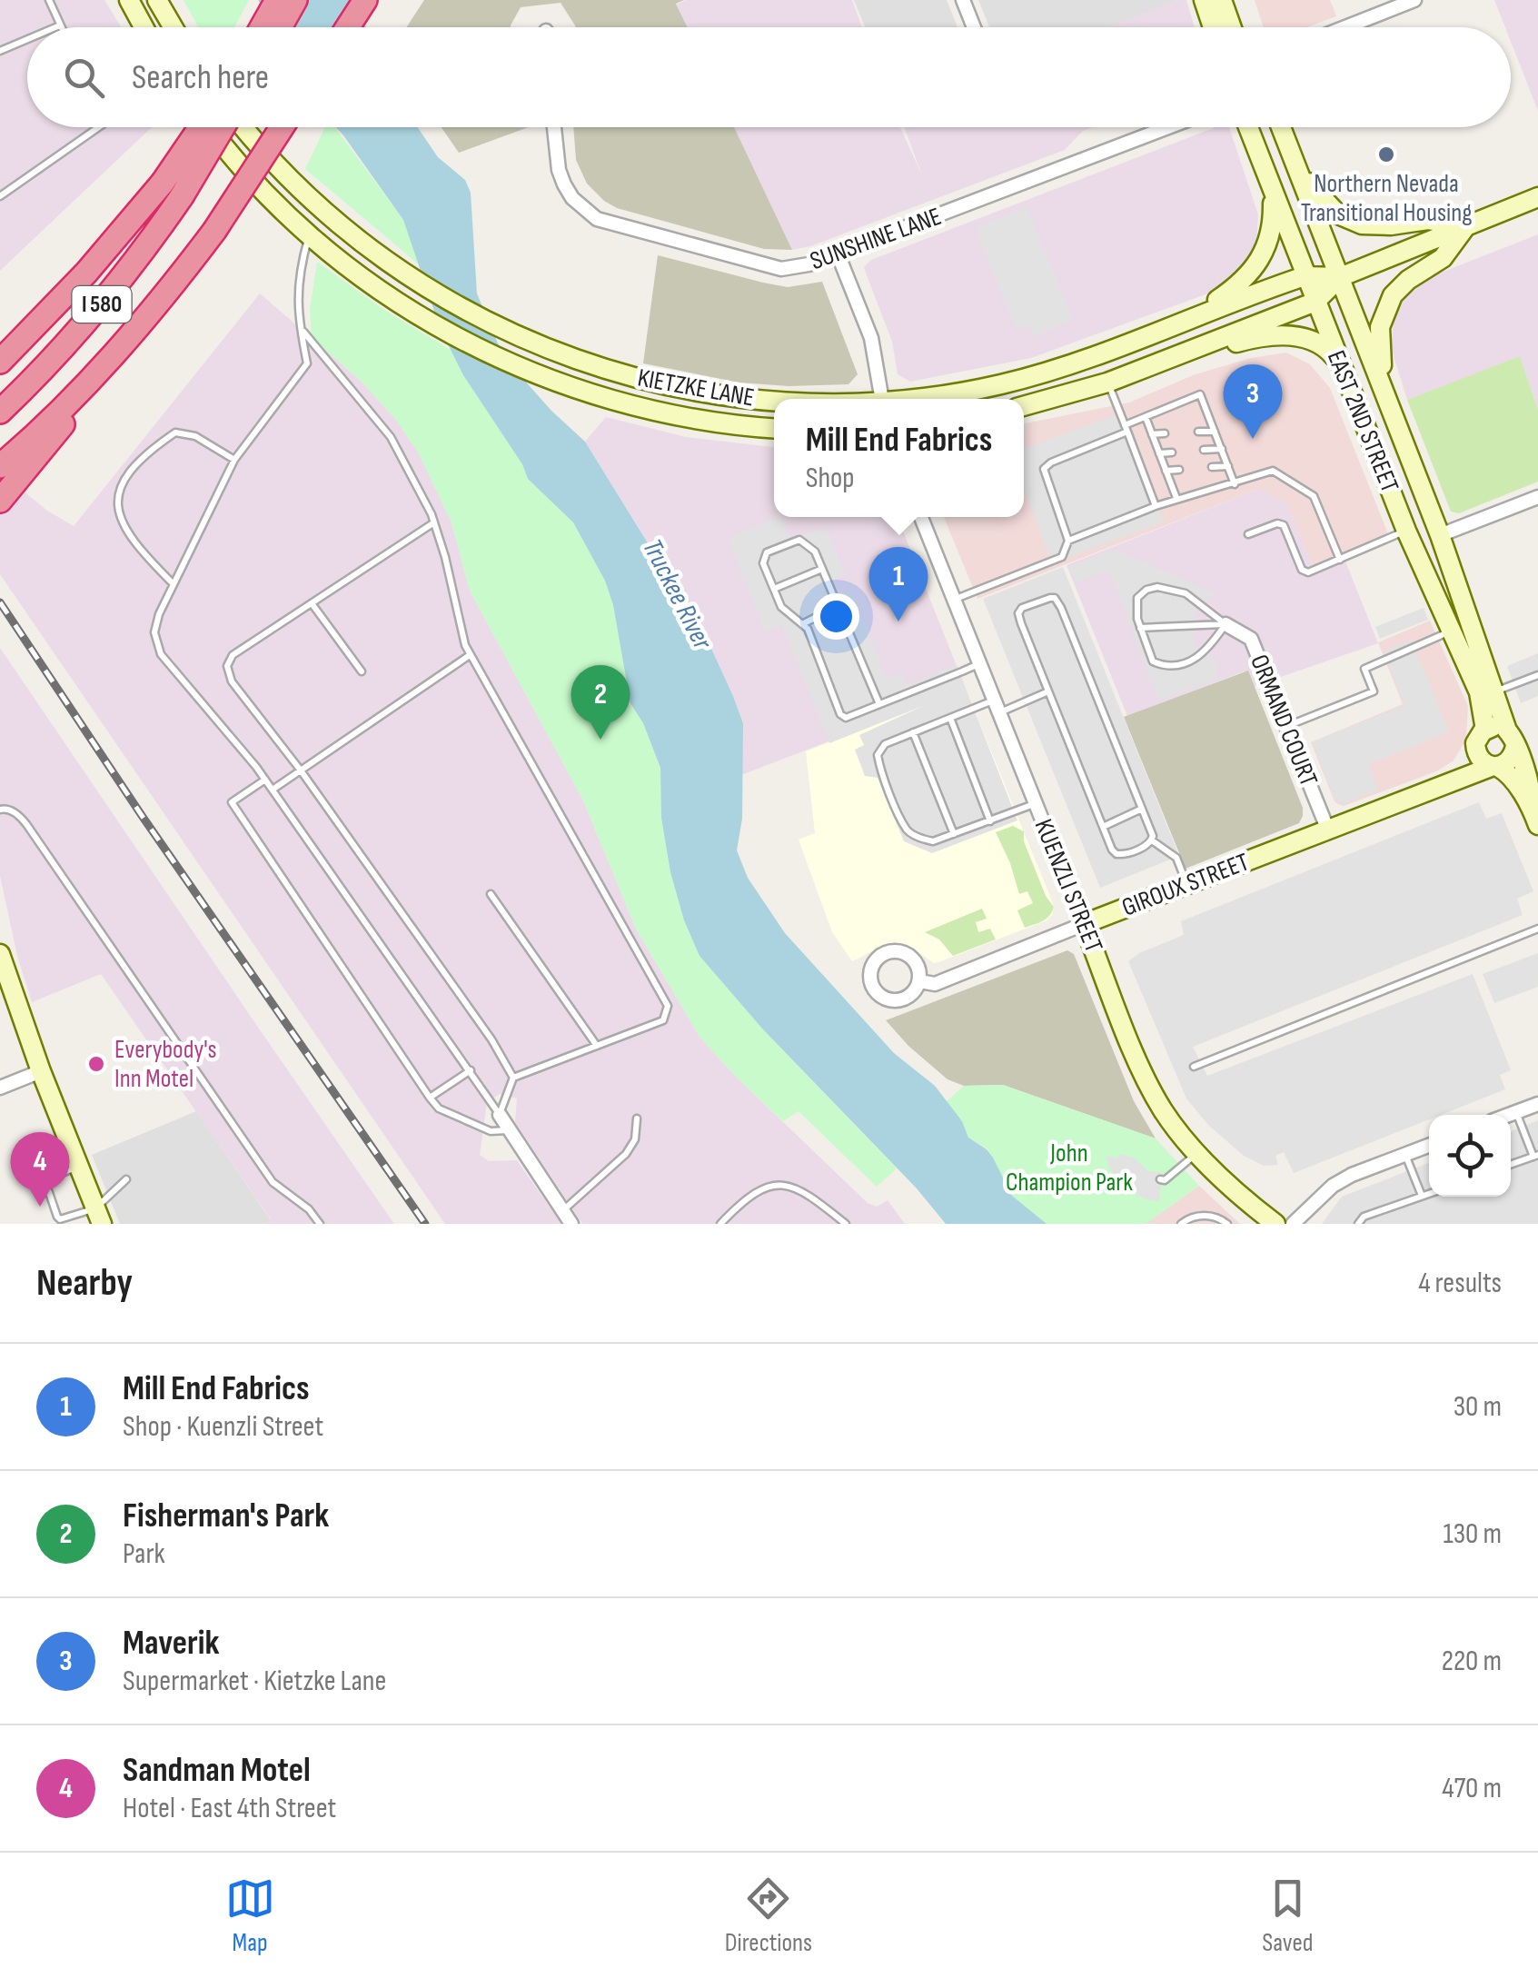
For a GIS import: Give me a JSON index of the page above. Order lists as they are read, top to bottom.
{
  "streets": {
    "highway": ["I 580"],
    "main road": [
      "KIETZKE LANE",
      "EAST 2ND STREET",
      "GIROUX STREET",
      "KUENZLI STREET"
    ],
    "street": ["SUNSHINE LANE", "ORMAND COURT"]
  },
  "crossings": [
    ["KIETZKE LANE", "EAST 2ND STREET"],
    ["EAST 2ND STREET", "GIROUX STREET"],
    ["ORMAND COURT", "GIROUX STREET"],
    ["GIROUX STREET", "KUENZLI STREET"]
  ],
  "water": ["Truckee River"],
  "parks": ["John Champion Park"],
  "places": ["Northern Nevada Transitional Housing", "Everybody's Inn Motel"],
  "page": {
    "search": "Search here",
    "pins": [
      "3",
      "1",
      "2",
      "4"
    ],
    "popup": ["Mill End Fabrics", "Shop"],
    "heading": ["Nearby", "4 results"],
    "list": [
      {
        "mark": "1",
        "name": "Mill End Fabrics",
        "note": "Shop · Kuenzli Street",
        "value": "30 m"
      },
      {
        "mark": "2",
        "name": "Fisherman's Park",
        "note": "Park",
        "value": "130 m"
      },
      {
        "mark": "3",
        "name": "Maverik",
        "note": "Supermarket · Kietzke Lane",
        "value": "220 m"
      },
      {
        "mark": "4",
        "name": "Sandman Motel",
        "note": "Hotel · East 4th Street",
        "value": "470 m"
      }
    ],
    "nav": ["Map", "Directions", "Saved"]
  }
}
